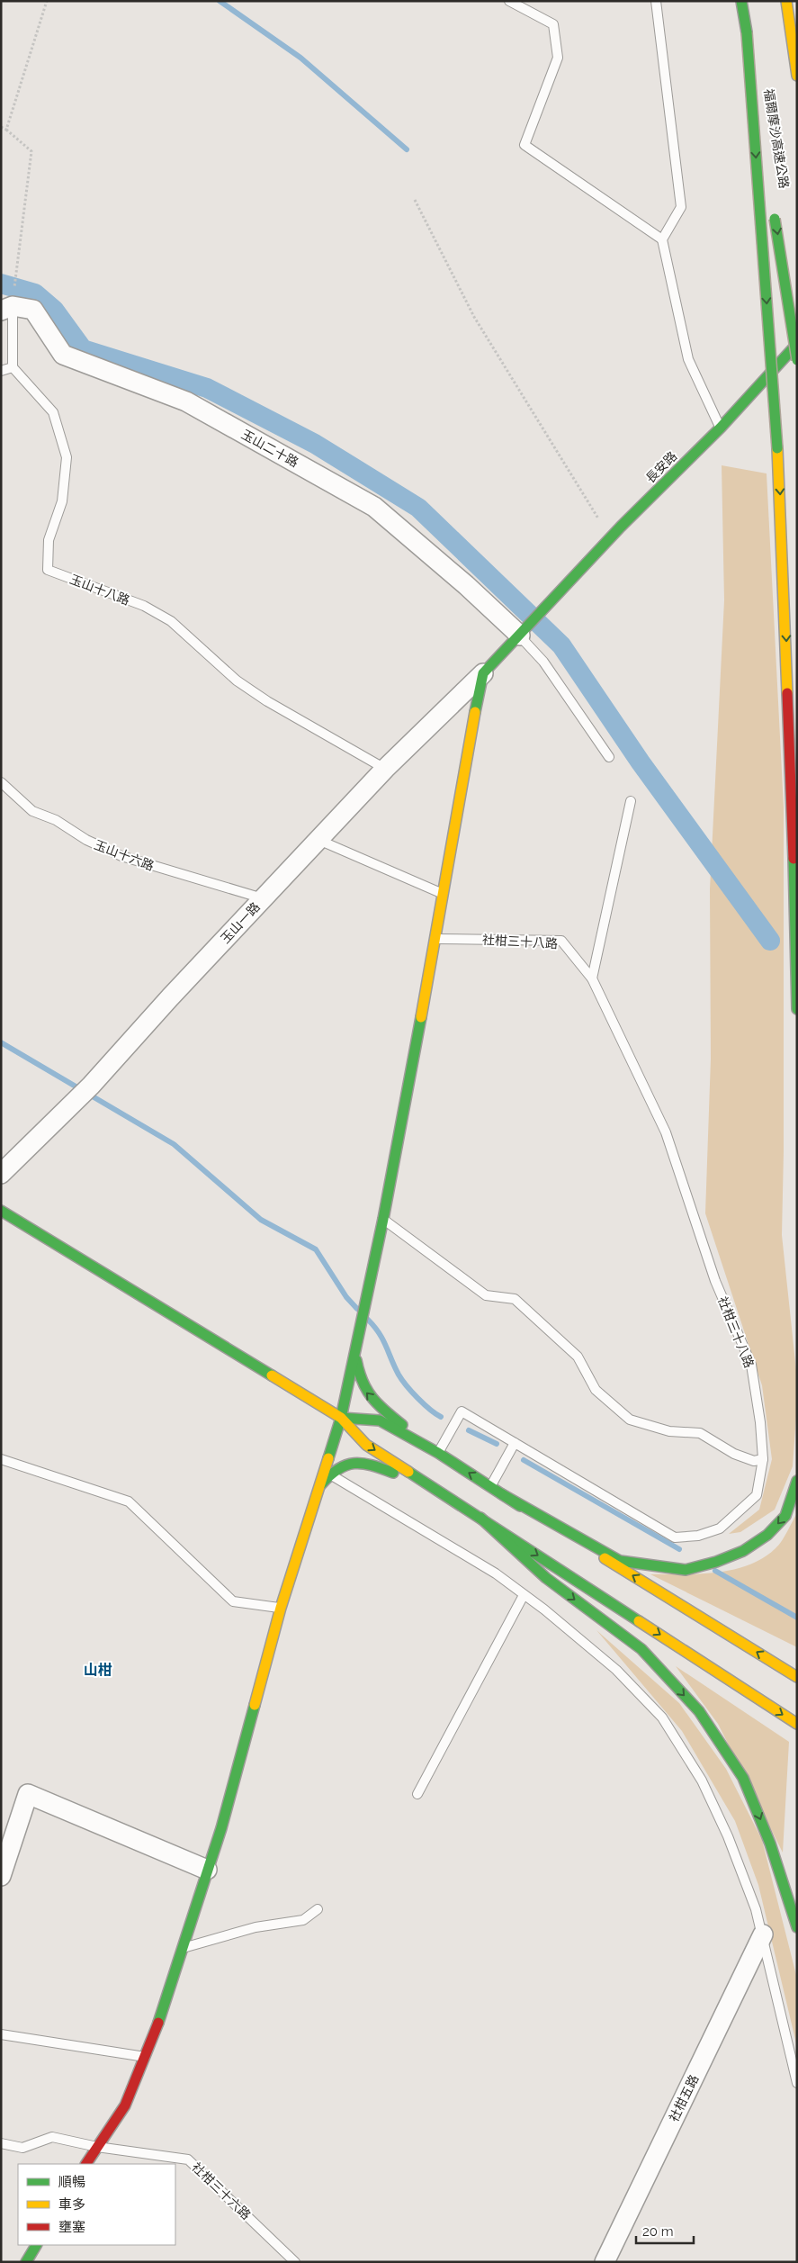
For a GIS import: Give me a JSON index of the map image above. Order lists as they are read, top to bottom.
{
  "streets": {
    "main road": ["福爾摩沙高速公路", "長安路"],
    "street": ["玉山二十路", "玉山一路", "社柑五路"],
    "lane": [
      "玉山十八路",
      "玉山十六路",
      "社柑三十八路",
      "社柑三十六路"
    ]
  },
  "crossings": [
    ["玉山二十路", "長安路"],
    ["長安路", "玉山一路"],
    ["玉山十八路", "玉山一路"],
    ["玉山十六路", "玉山一路"]
  ],
  "districts": ["山柑"],
  "legend": ["順暢", "車多", "壅塞"],
  "scale_bar": "20 m"
}
